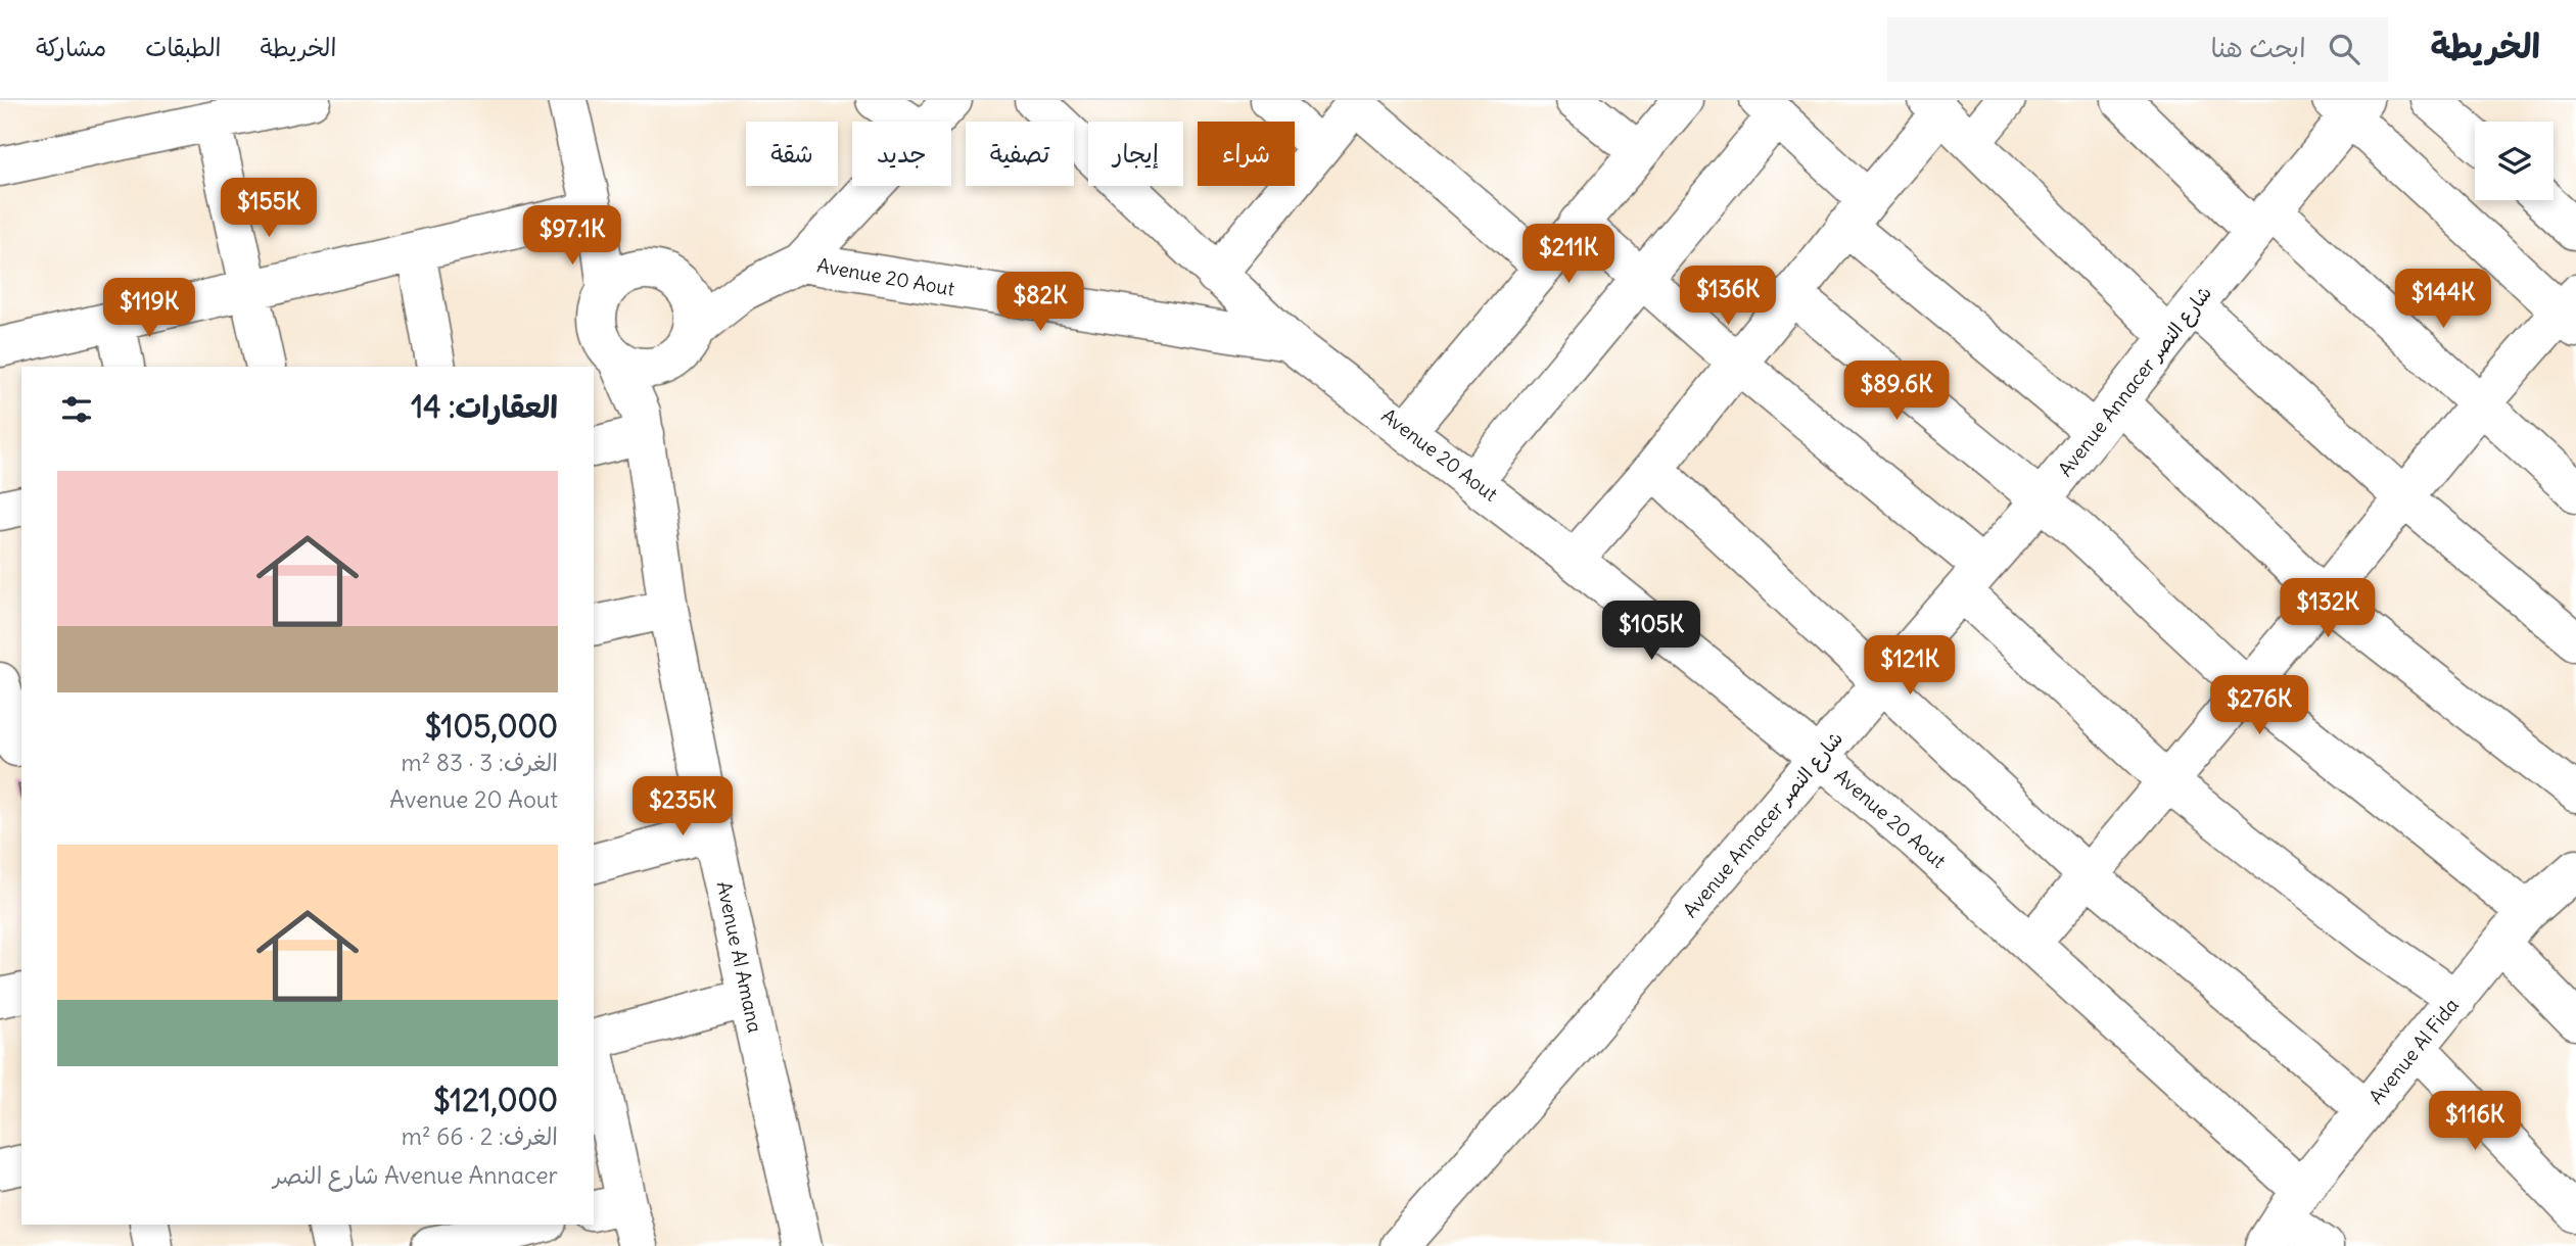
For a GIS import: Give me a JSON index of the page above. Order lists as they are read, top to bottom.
{
  "streets": {
    "street": [
      "Avenue 20 Aout",
      "Avenue Annacer شارع النصر",
      "Avenue Al Amana",
      "Avenue Al Fida"
    ]
  },
  "crossings": [
    ["Avenue 20 Aout", "Avenue Annacer شارع النصر"],
    ["Avenue 20 Aout", "Avenue Al Amana"],
    ["Avenue 20 Aout", "Avenue Al Fida"]
  ],
  "page": {
    "header": "الخريطة",
    "search": "ابحث هنا",
    "nav": ["الخريطة", "الطبقات", "مشاركة"],
    "chip": [
      "شراء",
      "إيجار",
      "تصفية",
      "جديد",
      "شقة"
    ],
    "price": [
      "$155K",
      "$97.1K",
      "$211K",
      "$136K",
      "$144K",
      "$82K",
      "$119K",
      "$89.6K",
      "$132K",
      "$105K",
      "$121K",
      "$276K",
      "$235K",
      "$116K"
    ],
    "heading": "العقارات: 14",
    "list": [
      {
        "name": "$105,000",
        "note": "الغرف: 3 · 83 m² · Avenue 20 Aout"
      },
      {
        "name": "$121,000",
        "note": "الغرف: 2 · 66 m² · Avenue Annacer شارع النصر"
      }
    ]
  }
}
